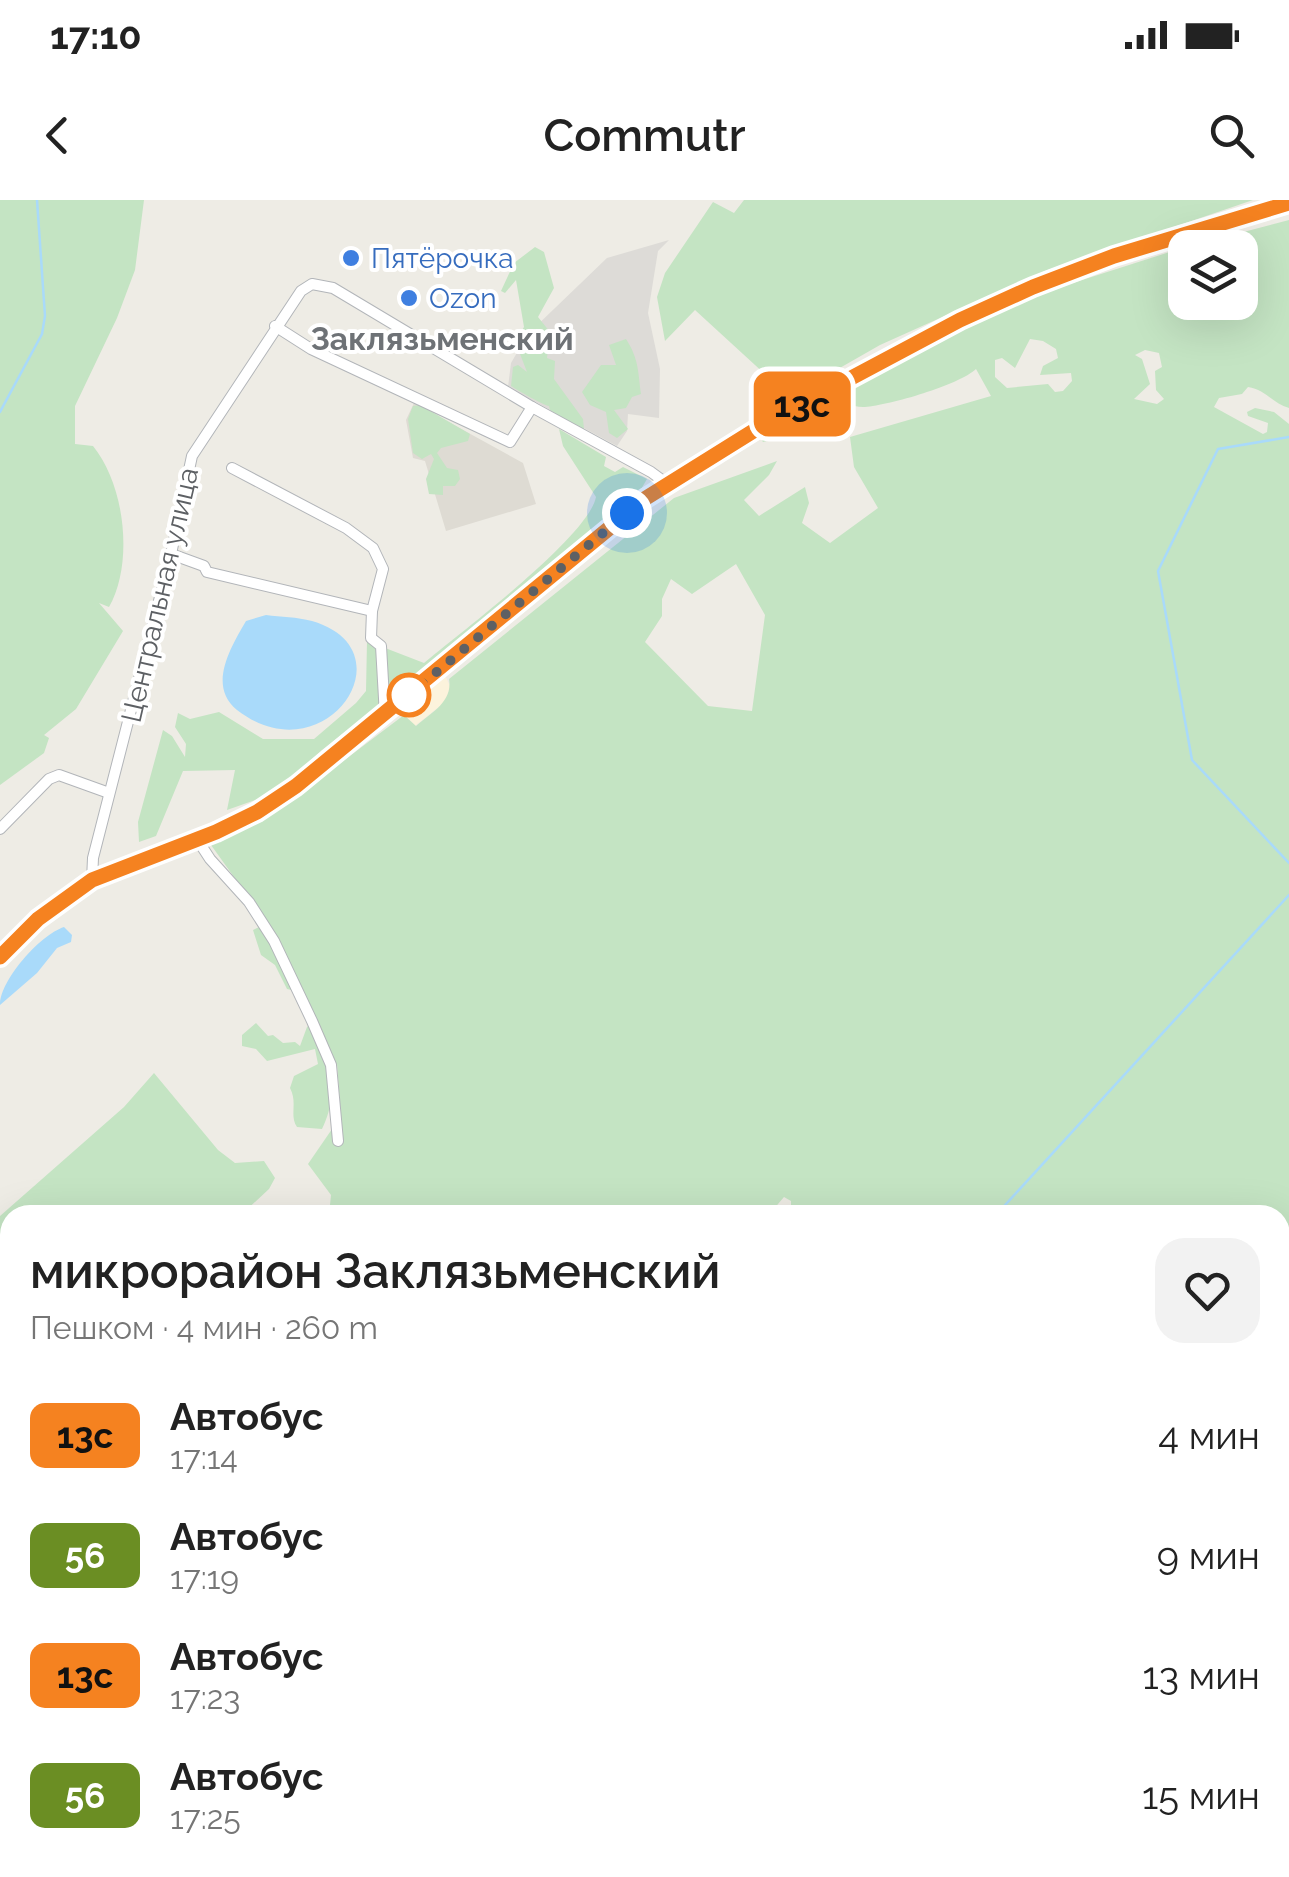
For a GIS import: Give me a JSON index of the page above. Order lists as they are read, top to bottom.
{
  "streets": {
    "street": ["Центральная улица"]
  },
  "districts": ["Заклязьменский"],
  "places": ["Пятёрочка", "Ozon"],
  "lines": ["bus line 13с"],
  "page": {
    "status": "17:10",
    "header": "Commutr",
    "on_map": "13с",
    "heading": ["микрорайон Заклязьменский", "Пешком · 4 мин · 260 m"],
    "list": [
      {
        "mark": "13с",
        "name": "Автобус",
        "note": "17:14",
        "value": "4 мин"
      },
      {
        "mark": "56",
        "name": "Автобус",
        "note": "17:19",
        "value": "9 мин"
      },
      {
        "mark": "13с",
        "name": "Автобус",
        "note": "17:23",
        "value": "13 мин"
      },
      {
        "mark": "56",
        "name": "Автобус",
        "note": "17:25",
        "value": "15 мин"
      }
    ]
  }
}
